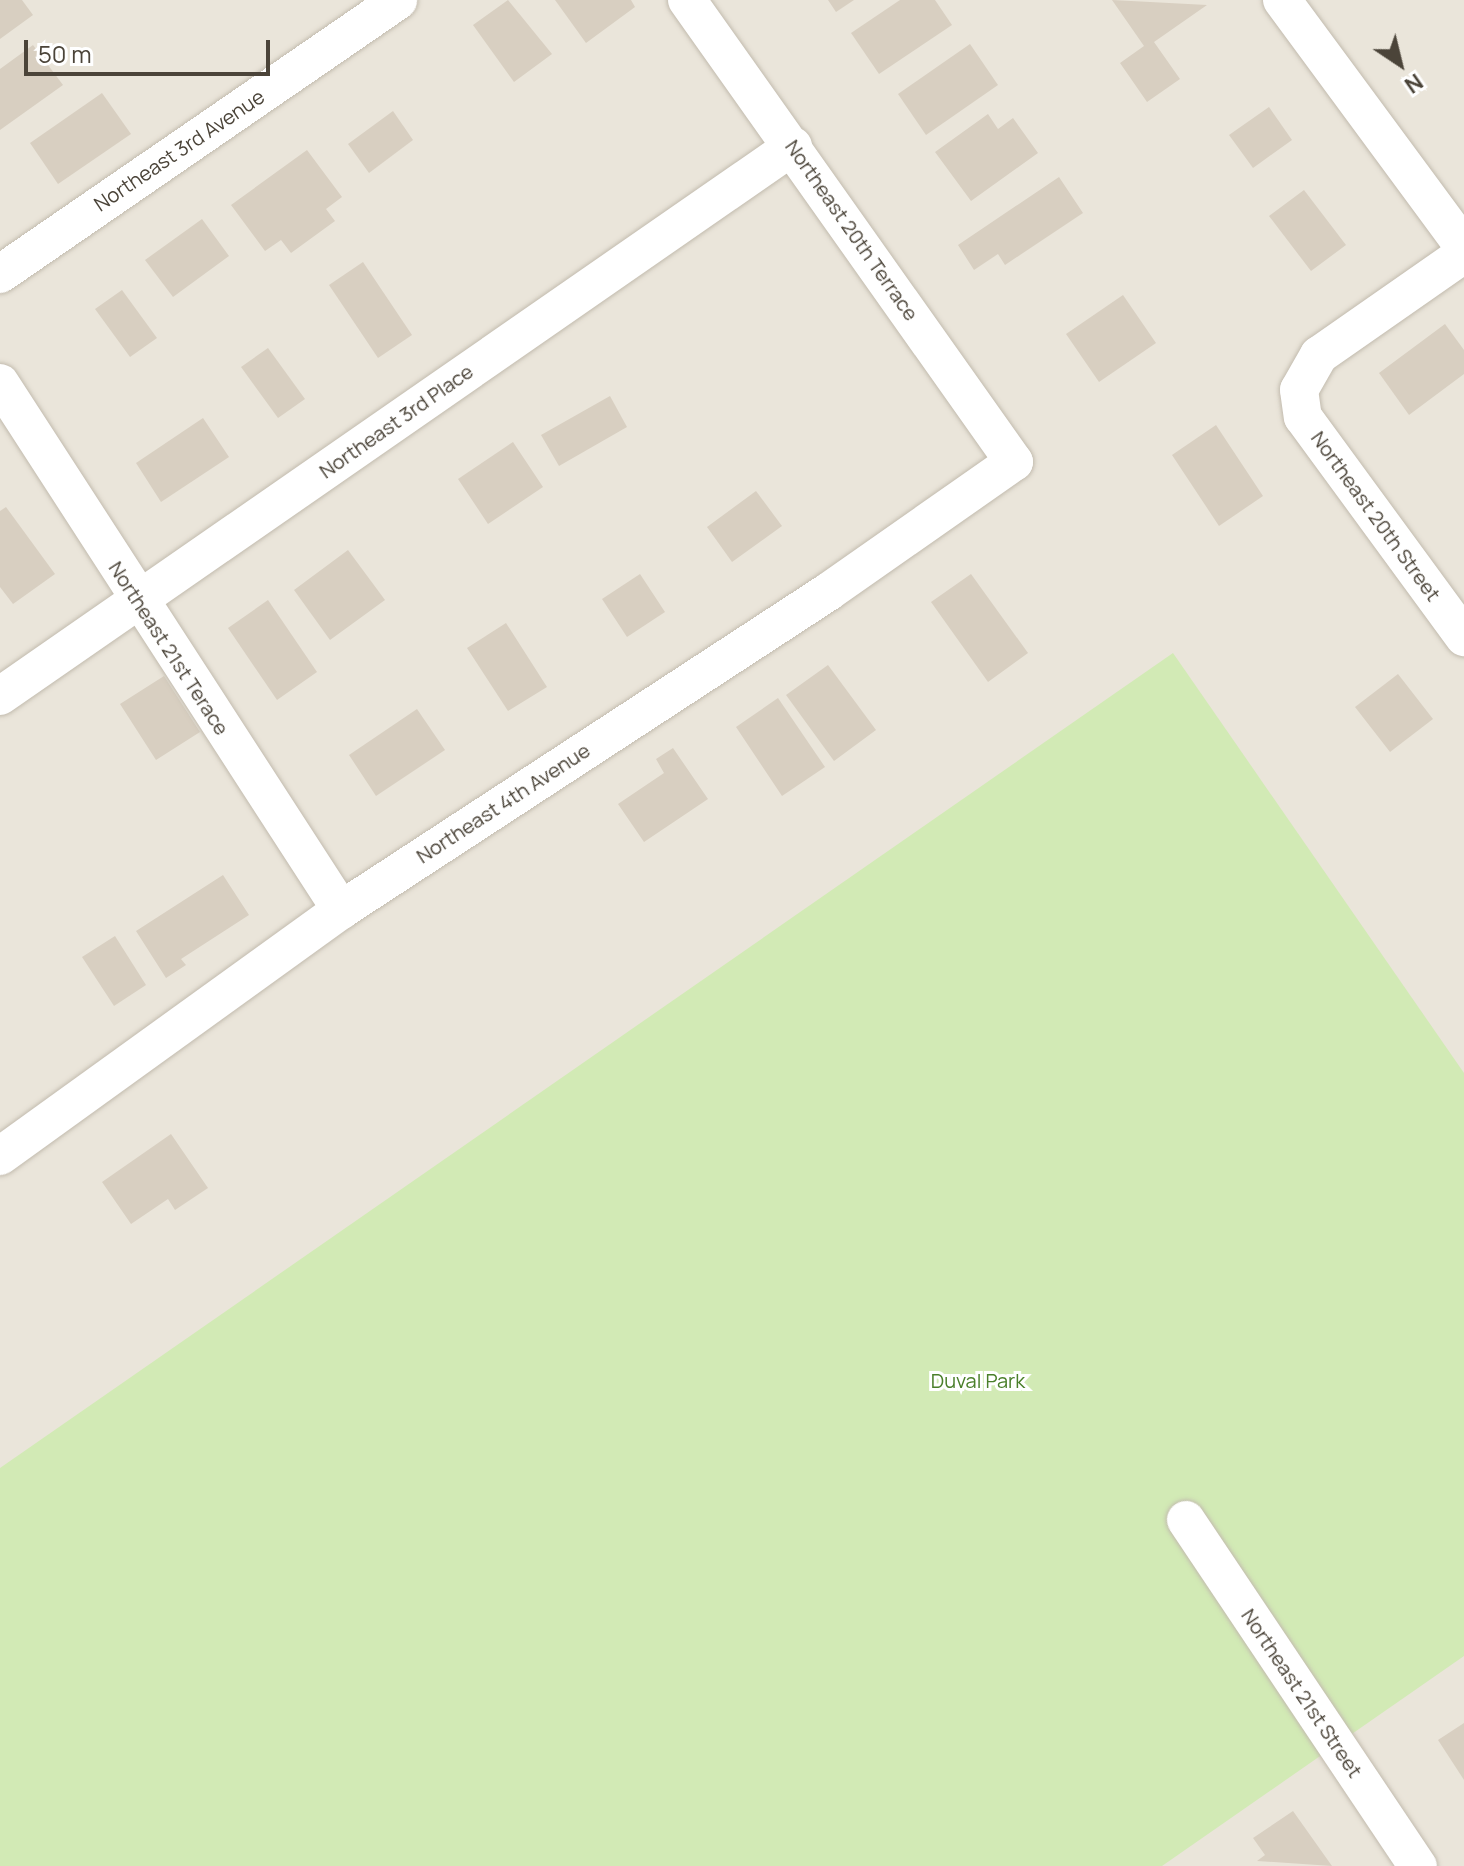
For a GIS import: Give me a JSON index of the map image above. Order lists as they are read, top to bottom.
{
  "streets": {
    "street": [
      "Northeast 3rd Avenue",
      "Northeast 20th Terrace",
      "Northeast 3rd Place",
      "Northeast 20th Street",
      "Northeast 21st Terace",
      "Northeast 4th Avenue",
      "Northeast 21st Street"
    ]
  },
  "crossings": [
    ["Northeast 20th Terrace", "Northeast 3rd Place"],
    ["Northeast 20th Terrace", "Northeast 4th Avenue"],
    ["Northeast 3rd Place", "Northeast 21st Terace"],
    ["Northeast 21st Terace", "Northeast 4th Avenue"]
  ],
  "parks": ["Duval Park"],
  "scale_bar": "50 m",
  "north": "bottom right"
}
